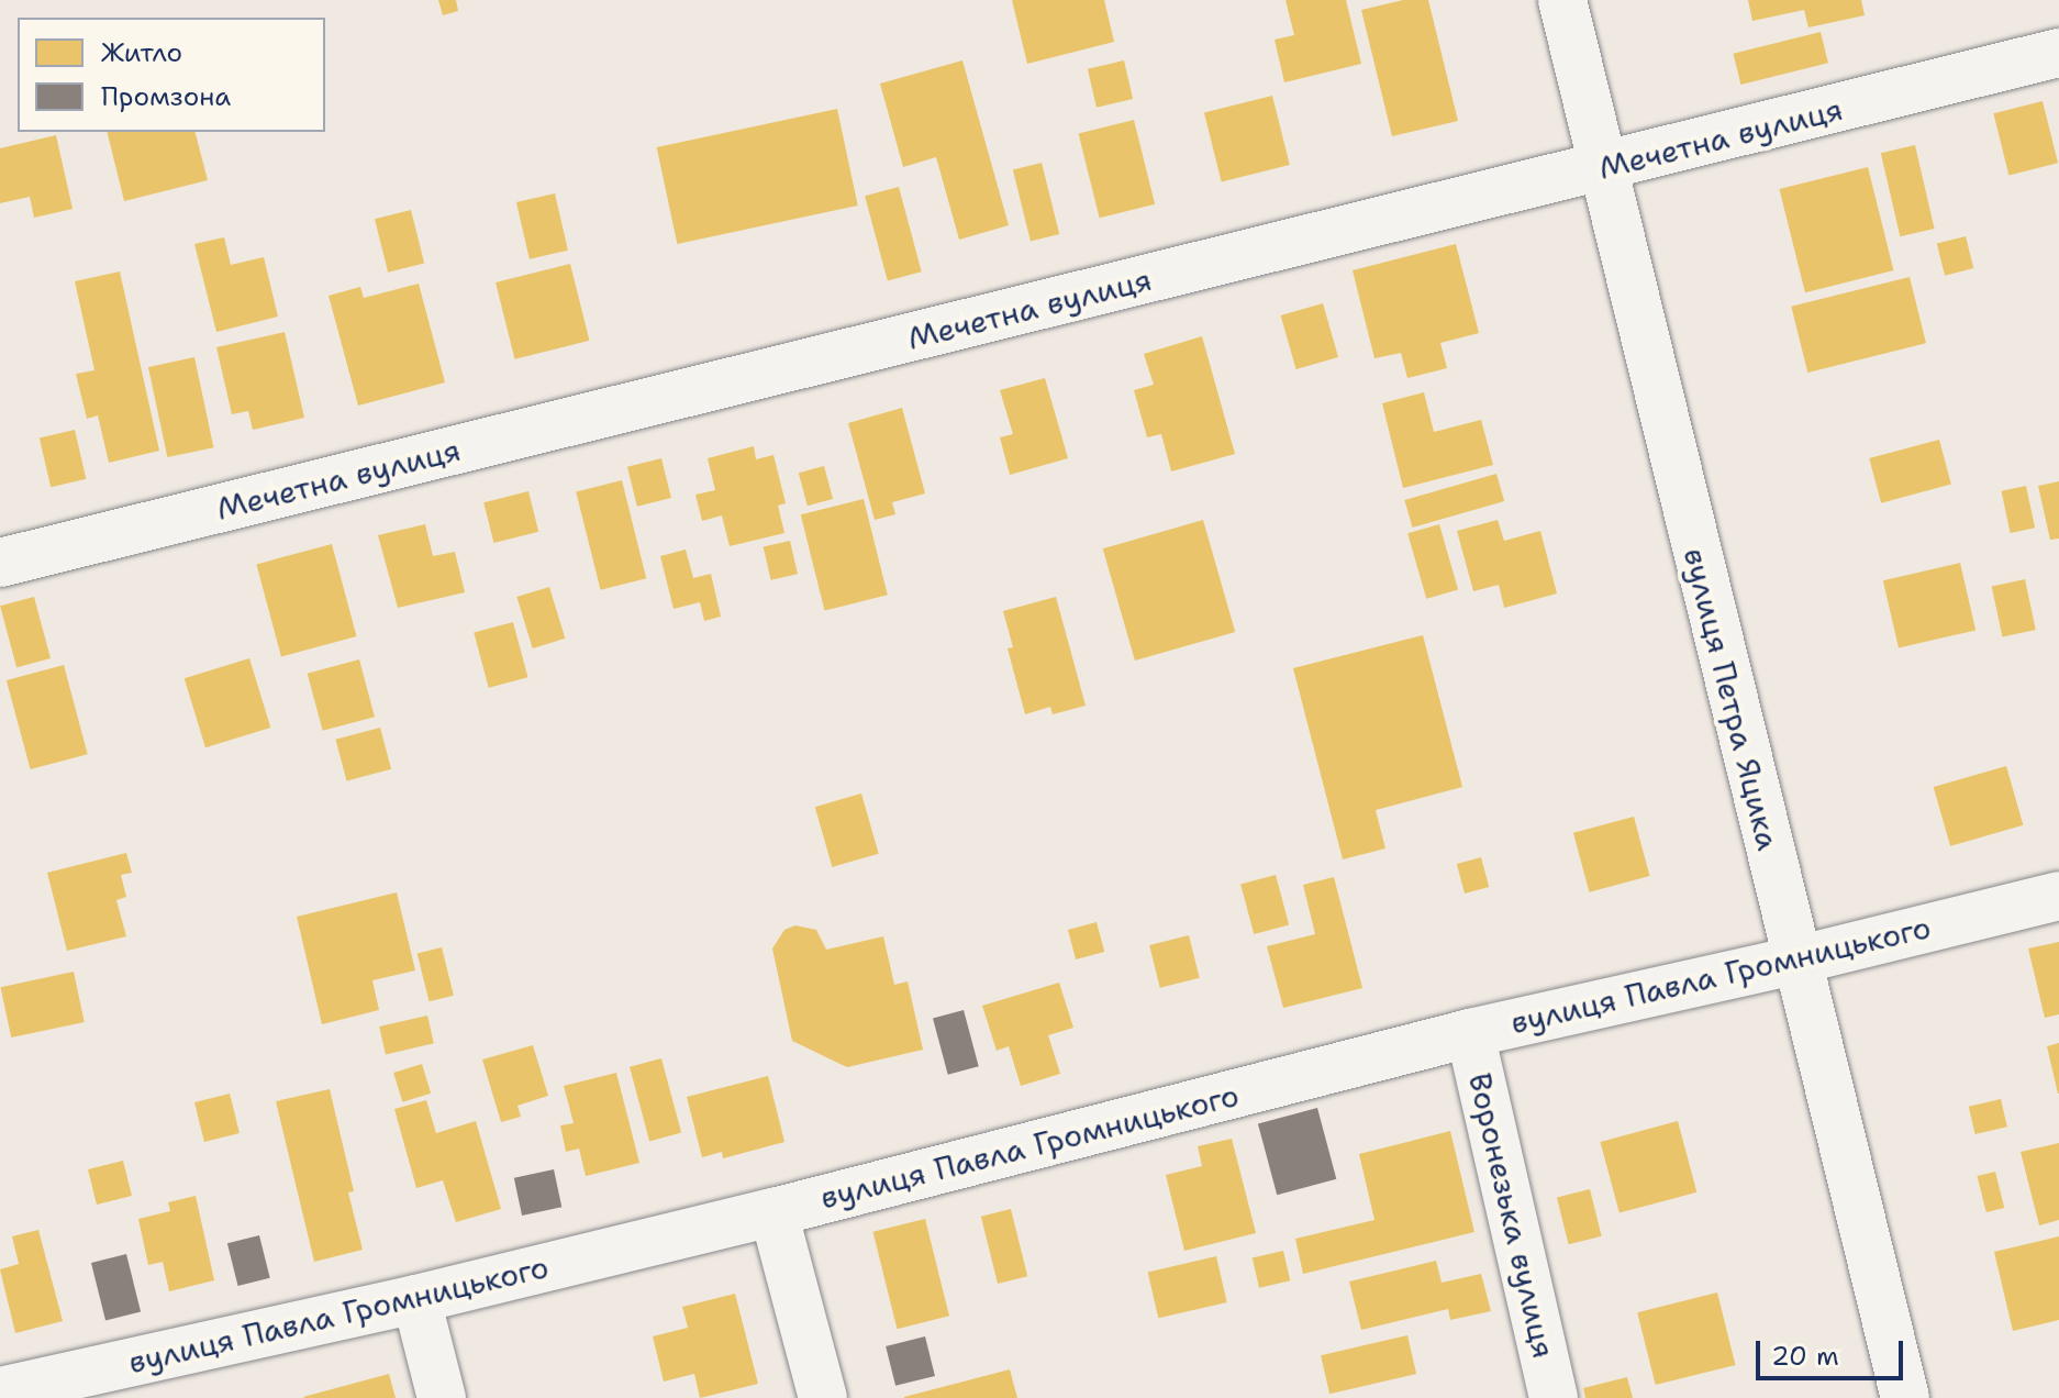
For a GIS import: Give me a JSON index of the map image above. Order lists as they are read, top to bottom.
{
  "streets": {
    "street": [
      "Мечетна вулиця",
      "вулиця Петра Яцика",
      "вулиця Павла Громницького",
      "Воронезька вулиця"
    ]
  },
  "crossings": [
    ["Мечетна вулиця", "вулиця Петра Яцика"],
    ["вулиця Петра Яцика", "вулиця Павла Громницького"],
    ["вулиця Павла Громницького", "Воронезька вулиця"]
  ],
  "legend": ["Житло", "Промзона"],
  "scale_bar": "20 m"
}
